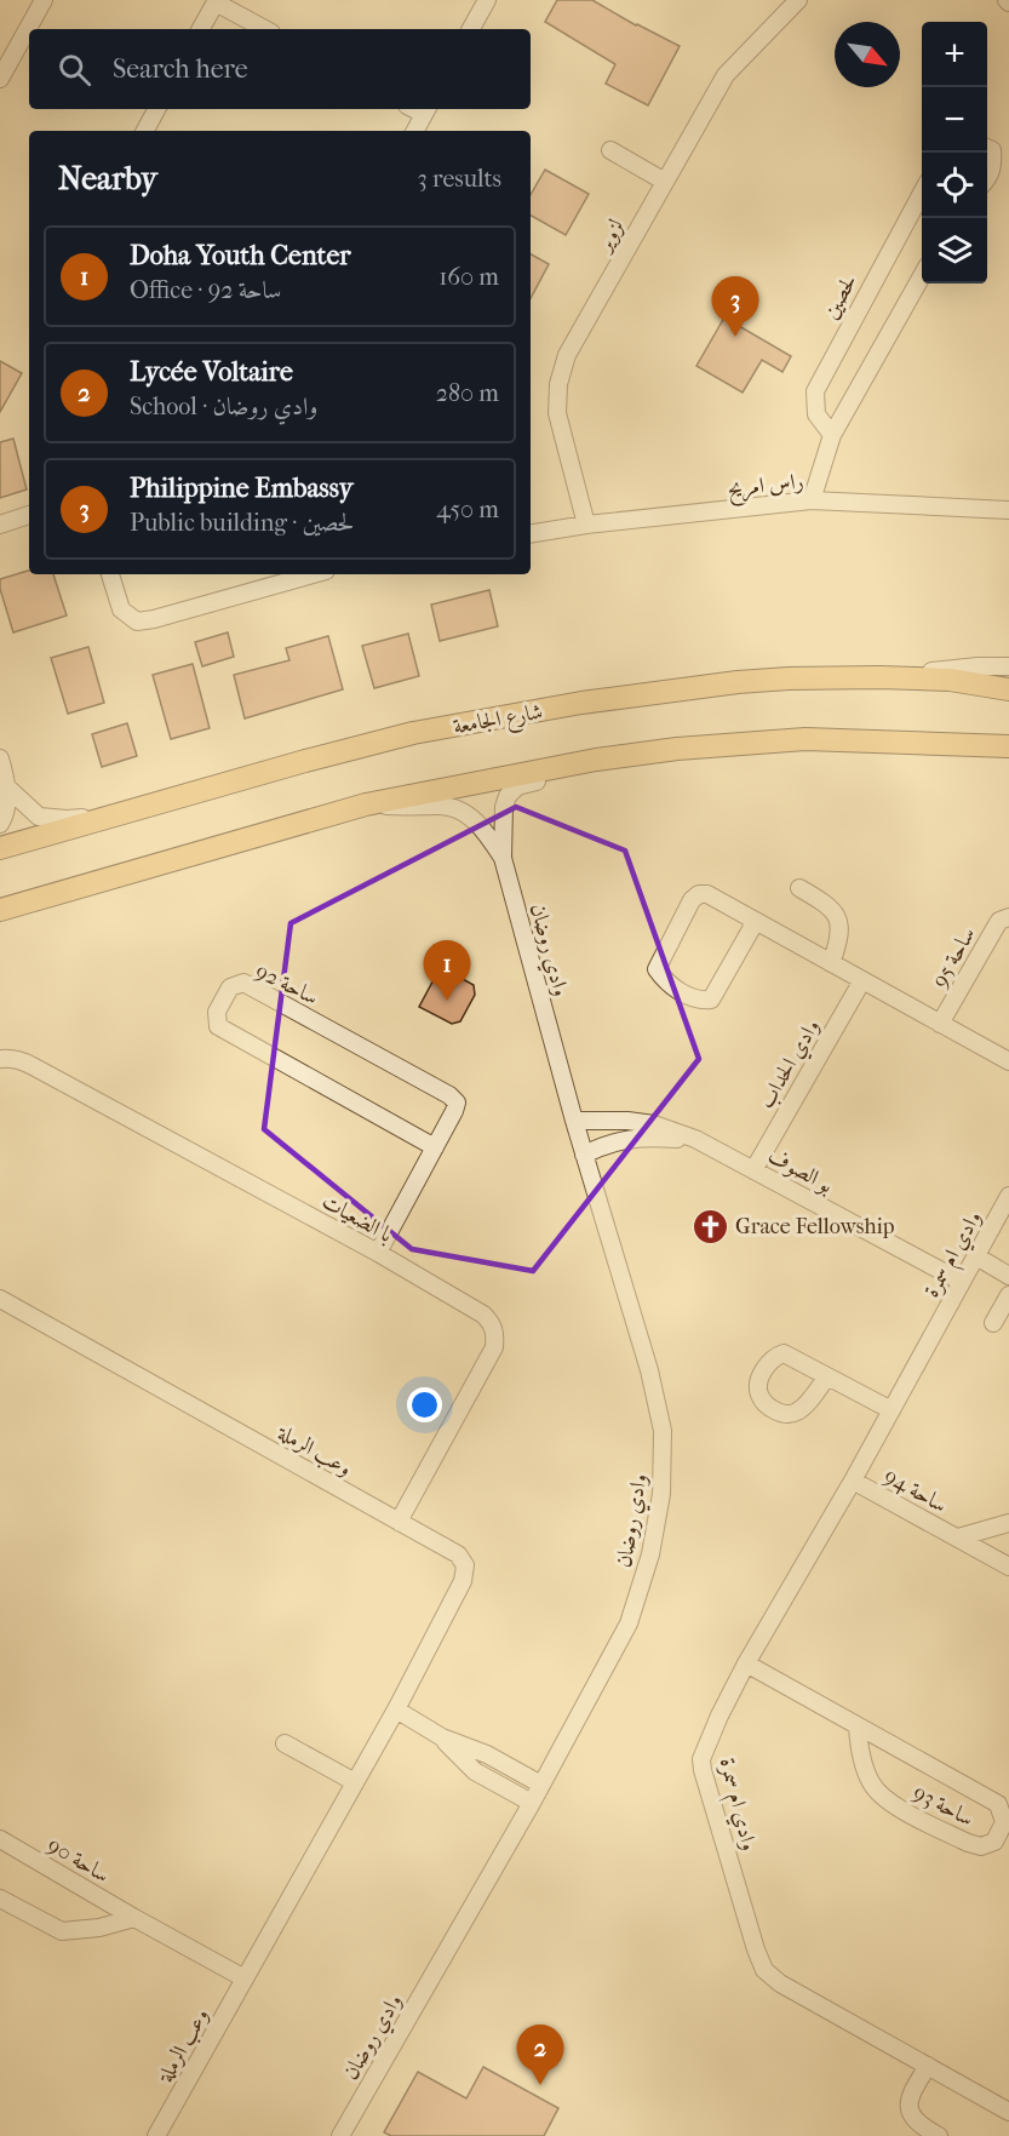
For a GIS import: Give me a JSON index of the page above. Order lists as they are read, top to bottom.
{
  "streets": {
    "main road": ["شارع الجامعة"],
    "street": [
      "لزوير",
      "لحصين",
      "راس امريح",
      "وادي روضان",
      "ساحة 95",
      "ساحة 92",
      "وادي الحداب",
      "بو الصوف",
      "با الضعيات",
      "وادي ام سمرة",
      "وعب الرملة",
      "ساحة 94",
      "ساحة 93",
      "ساحة 90"
    ]
  },
  "crossings": [
    ["لزوير", "راس امريح"],
    ["وادي روضان", "بو الصوف"],
    ["ساحة 92", "با الضعيات"],
    ["وادي الحداب", "بو الصوف"],
    ["بو الصوف", "وادي ام سمرة"],
    ["با الضعيات", "وعب الرملة"],
    ["وادي ام سمرة", "ساحة 94"],
    ["وادي ام سمرة", "ساحة 93"],
    ["وعب الرملة", "ساحة 90"]
  ],
  "places": {
    "church": ["Grace Fellowship"]
  },
  "north": "bottom right",
  "page": {
    "map_buttons": ["+", "−"],
    "search": "Search here",
    "heading": ["Nearby", "3 results"],
    "list": [
      {
        "mark": "1",
        "name": "Doha Youth Center",
        "note": "Office · ساحة 92",
        "value": "160 m"
      },
      {
        "mark": "2",
        "name": "Lycée Voltaire",
        "note": "School · وادي روضان",
        "value": "280 m"
      },
      {
        "mark": "3",
        "name": "Philippine Embassy",
        "note": "Public building · لحصين",
        "value": "450 m"
      }
    ],
    "pins": ["3", "1", "2"]
  }
}
